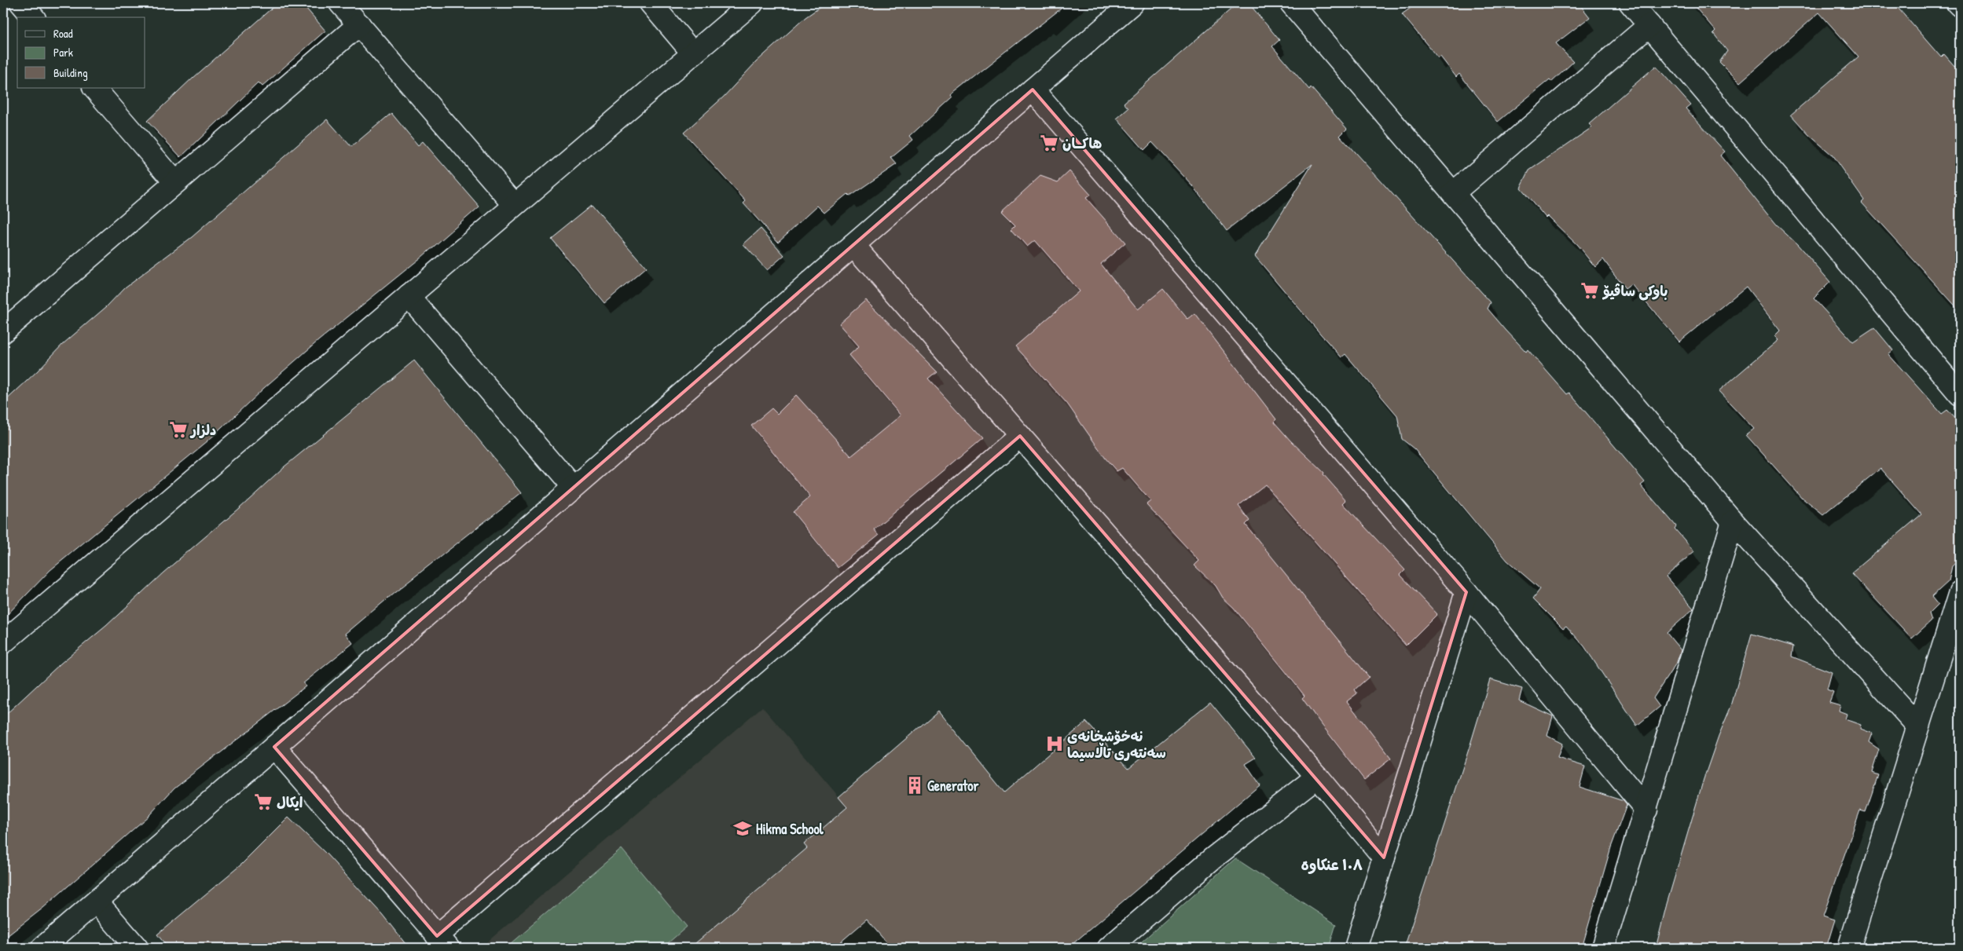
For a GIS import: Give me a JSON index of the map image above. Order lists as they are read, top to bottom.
{
  "districts": ["١٠٨ عنکاوە"],
  "places": {
    "supermarket": [
      "هاكــان",
      "باوکی ساڤیۆ",
      "دلزار",
      "ايكال"
    ],
    "hospital": ["نەخۆشخانەی سەنتەری تاڵاسیما"],
    "building": ["Generator"],
    "school or university": ["Hikma School"]
  },
  "legend": ["Road", "Park", "Building"]
}
